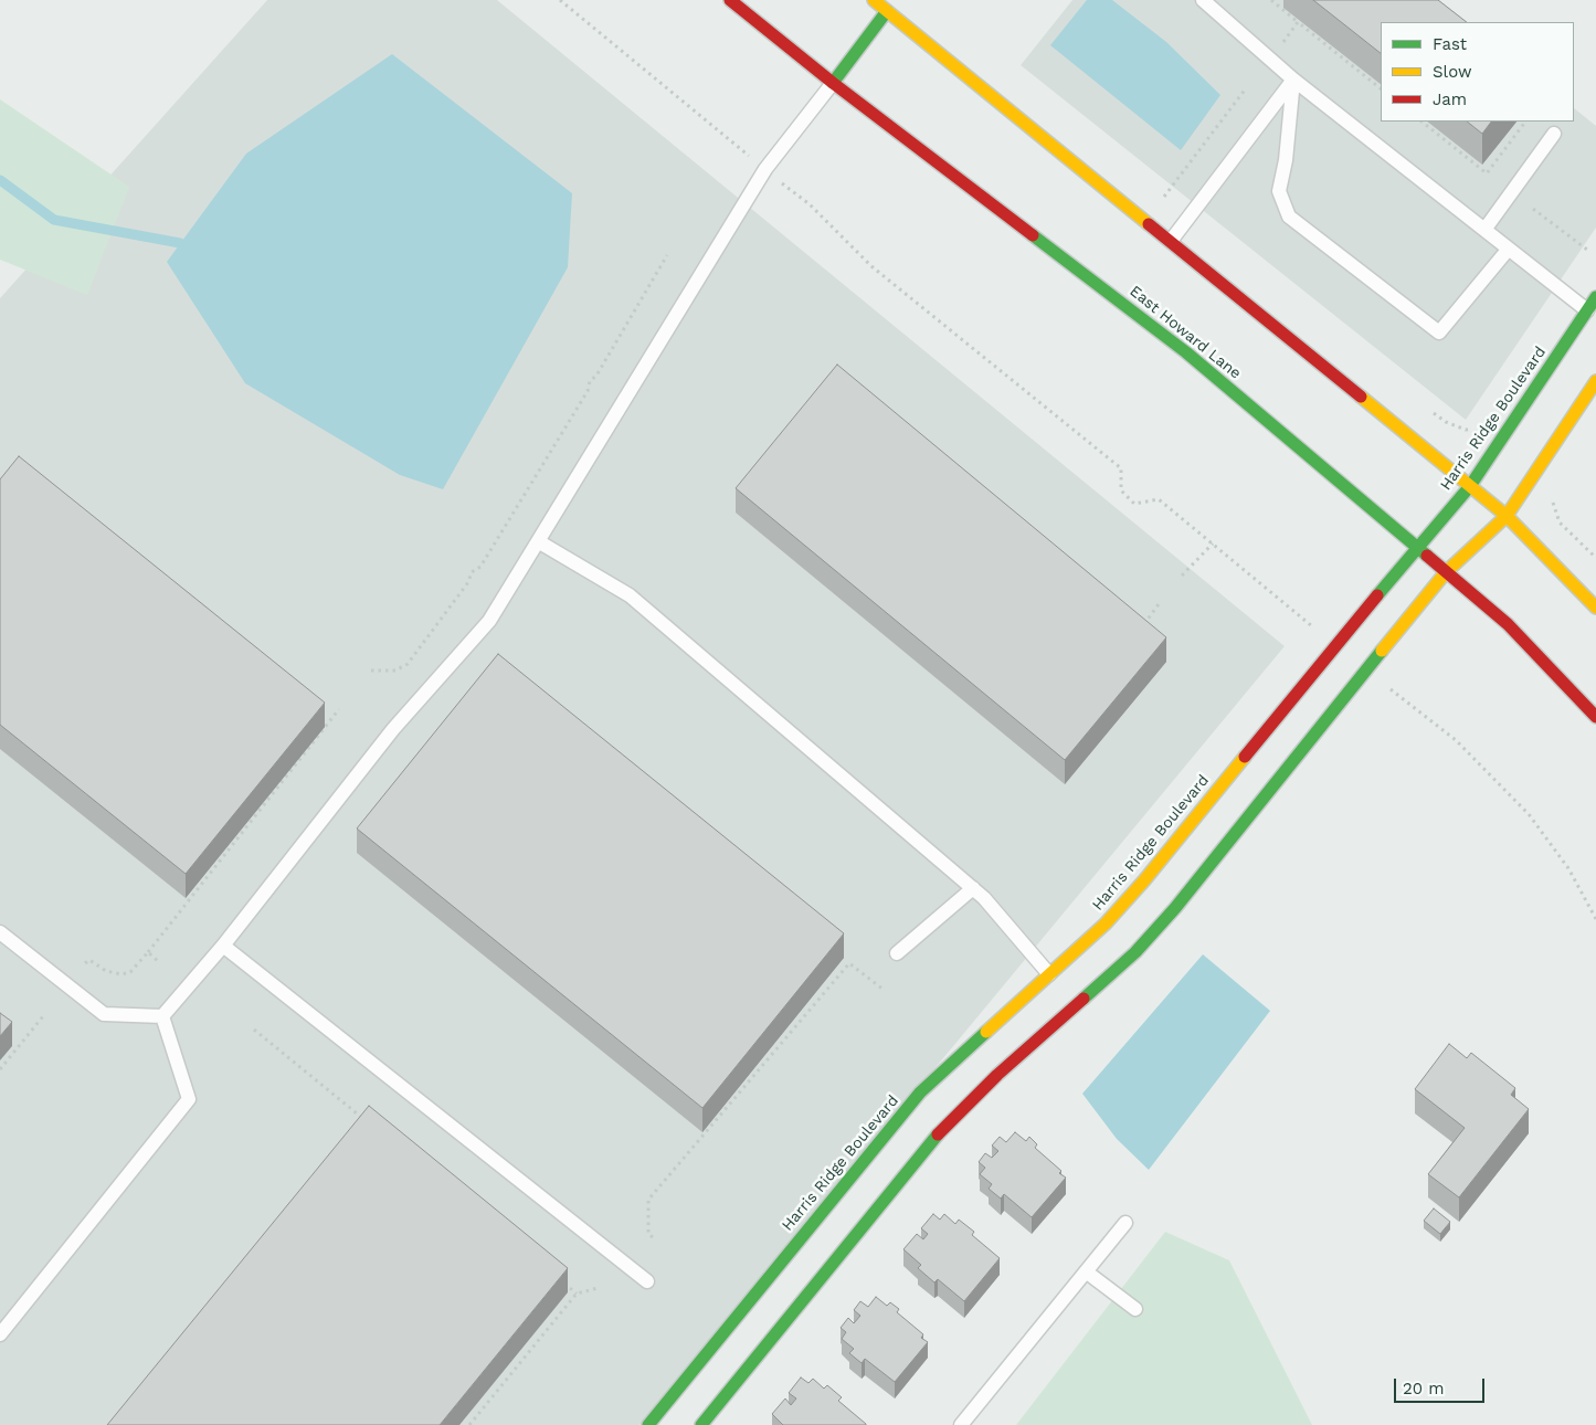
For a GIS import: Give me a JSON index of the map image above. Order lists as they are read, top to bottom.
{
  "streets": {
    "main road": ["East Howard Lane", "Harris Ridge Boulevard"]
  },
  "crossings": [
    ["East Howard Lane", "Harris Ridge Boulevard"]
  ],
  "legend": ["Fast", "Slow", "Jam"],
  "scale_bar": "20 m"
}
